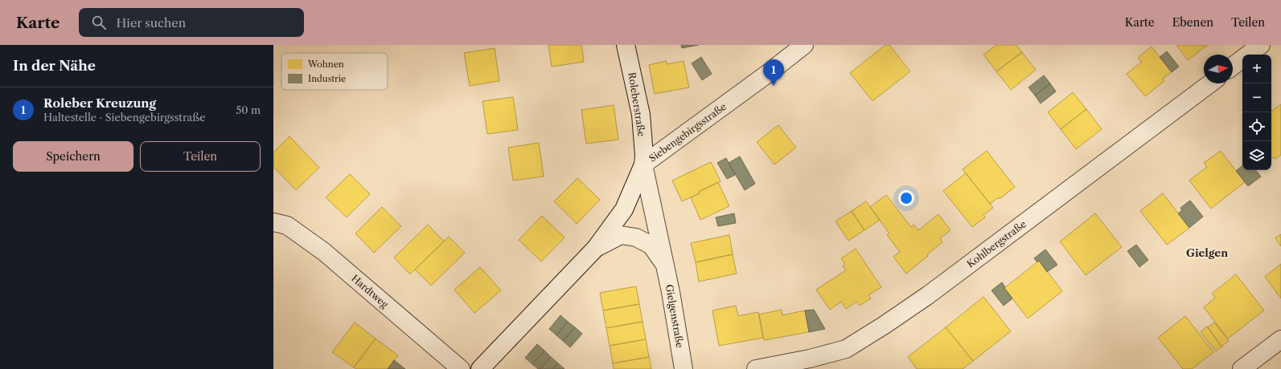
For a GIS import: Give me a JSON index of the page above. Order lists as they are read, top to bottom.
{
  "streets": {
    "street": [
      "Roleberstraße",
      "Siebengebirgsstraße",
      "Kohlbergstraße",
      "Hardtweg",
      "Gielgenstraße"
    ]
  },
  "crossings": [
    ["Roleberstraße", "Siebengebirgsstraße"],
    ["Roleberstraße", "Gielgenstraße"],
    ["Siebengebirgsstraße", "Gielgenstraße"]
  ],
  "districts": ["Gielgen"],
  "legend": ["Wohnen", "Industrie"],
  "north": "right",
  "page": {
    "header": "Karte",
    "search": "Hier suchen",
    "nav": ["Karte", "Ebenen", "Teilen"],
    "heading": "In der Nähe",
    "map_buttons": ["+", "−"],
    "pins": "1",
    "list": [
      {
        "mark": "1",
        "name": "Roleber Kreuzung",
        "note": "Haltestelle · Siebengebirgsstraße",
        "value": "50 m"
      }
    ],
    "buttons": ["Speichern", "Teilen"]
  }
}
